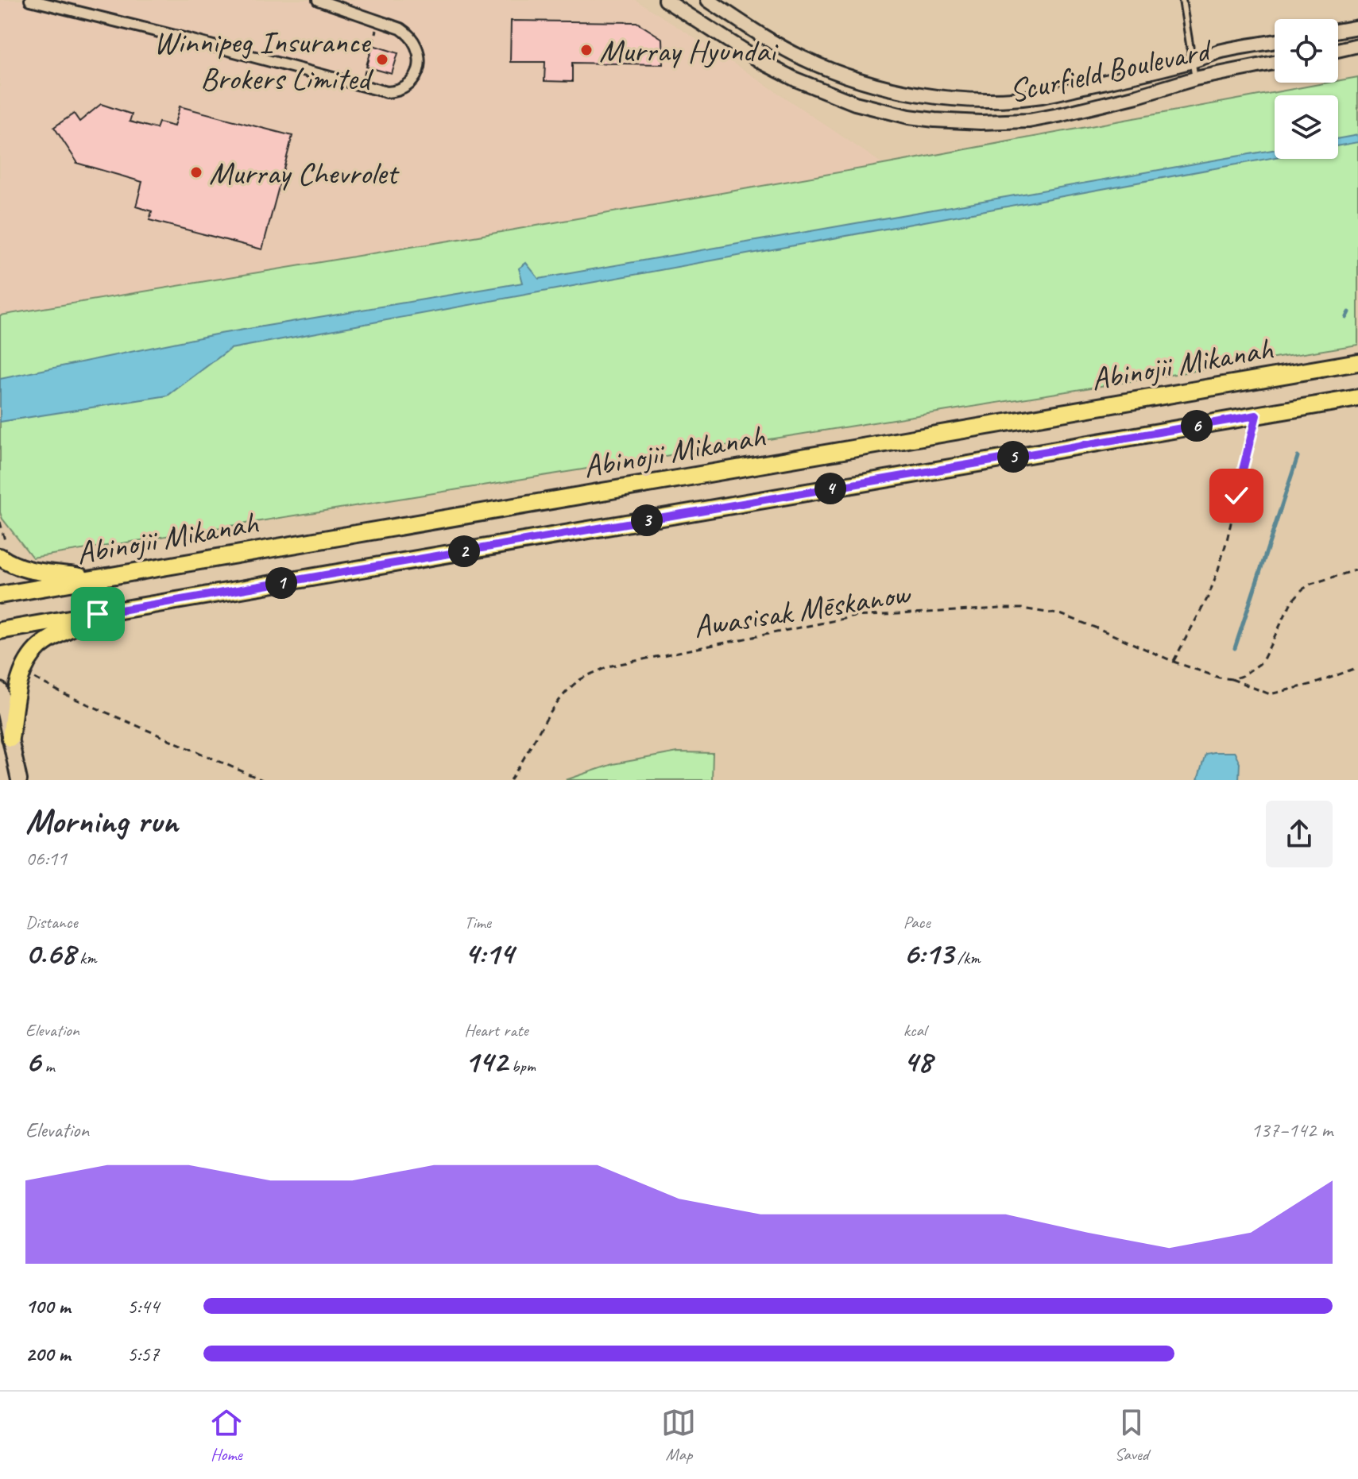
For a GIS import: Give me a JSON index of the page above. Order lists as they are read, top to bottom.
{
  "streets": {
    "main road": ["Abinojii Mikanah"],
    "street": ["Scurfield Boulevard"],
    "path": ["Awasisak Mēskanow"]
  },
  "places": ["Murray Hyundai", "Winnipeg Insurance Brokers Limited", "Murray Chevrolet"],
  "page": {
    "pins": [
      "6",
      "5",
      "4",
      "3",
      "2",
      "1"
    ],
    "heading": ["Morning run", "06:11"],
    "stats": [
      ["Distance", "0.68 km"],
      ["Time", "4:14"],
      ["Pace", "6:13 /km"],
      ["Elevation", "6 m"],
      ["Heart rate", "142 bpm"],
      ["kcal", "48"]
    ],
    "chart": ["Elevation", "137–142 m"],
    "list": [
      {
        "name": "100 m",
        "note": "5:44"
      },
      {
        "name": "200 m",
        "note": "5:57"
      }
    ],
    "tabs": ["Home", "Map", "Saved"]
  }
}
